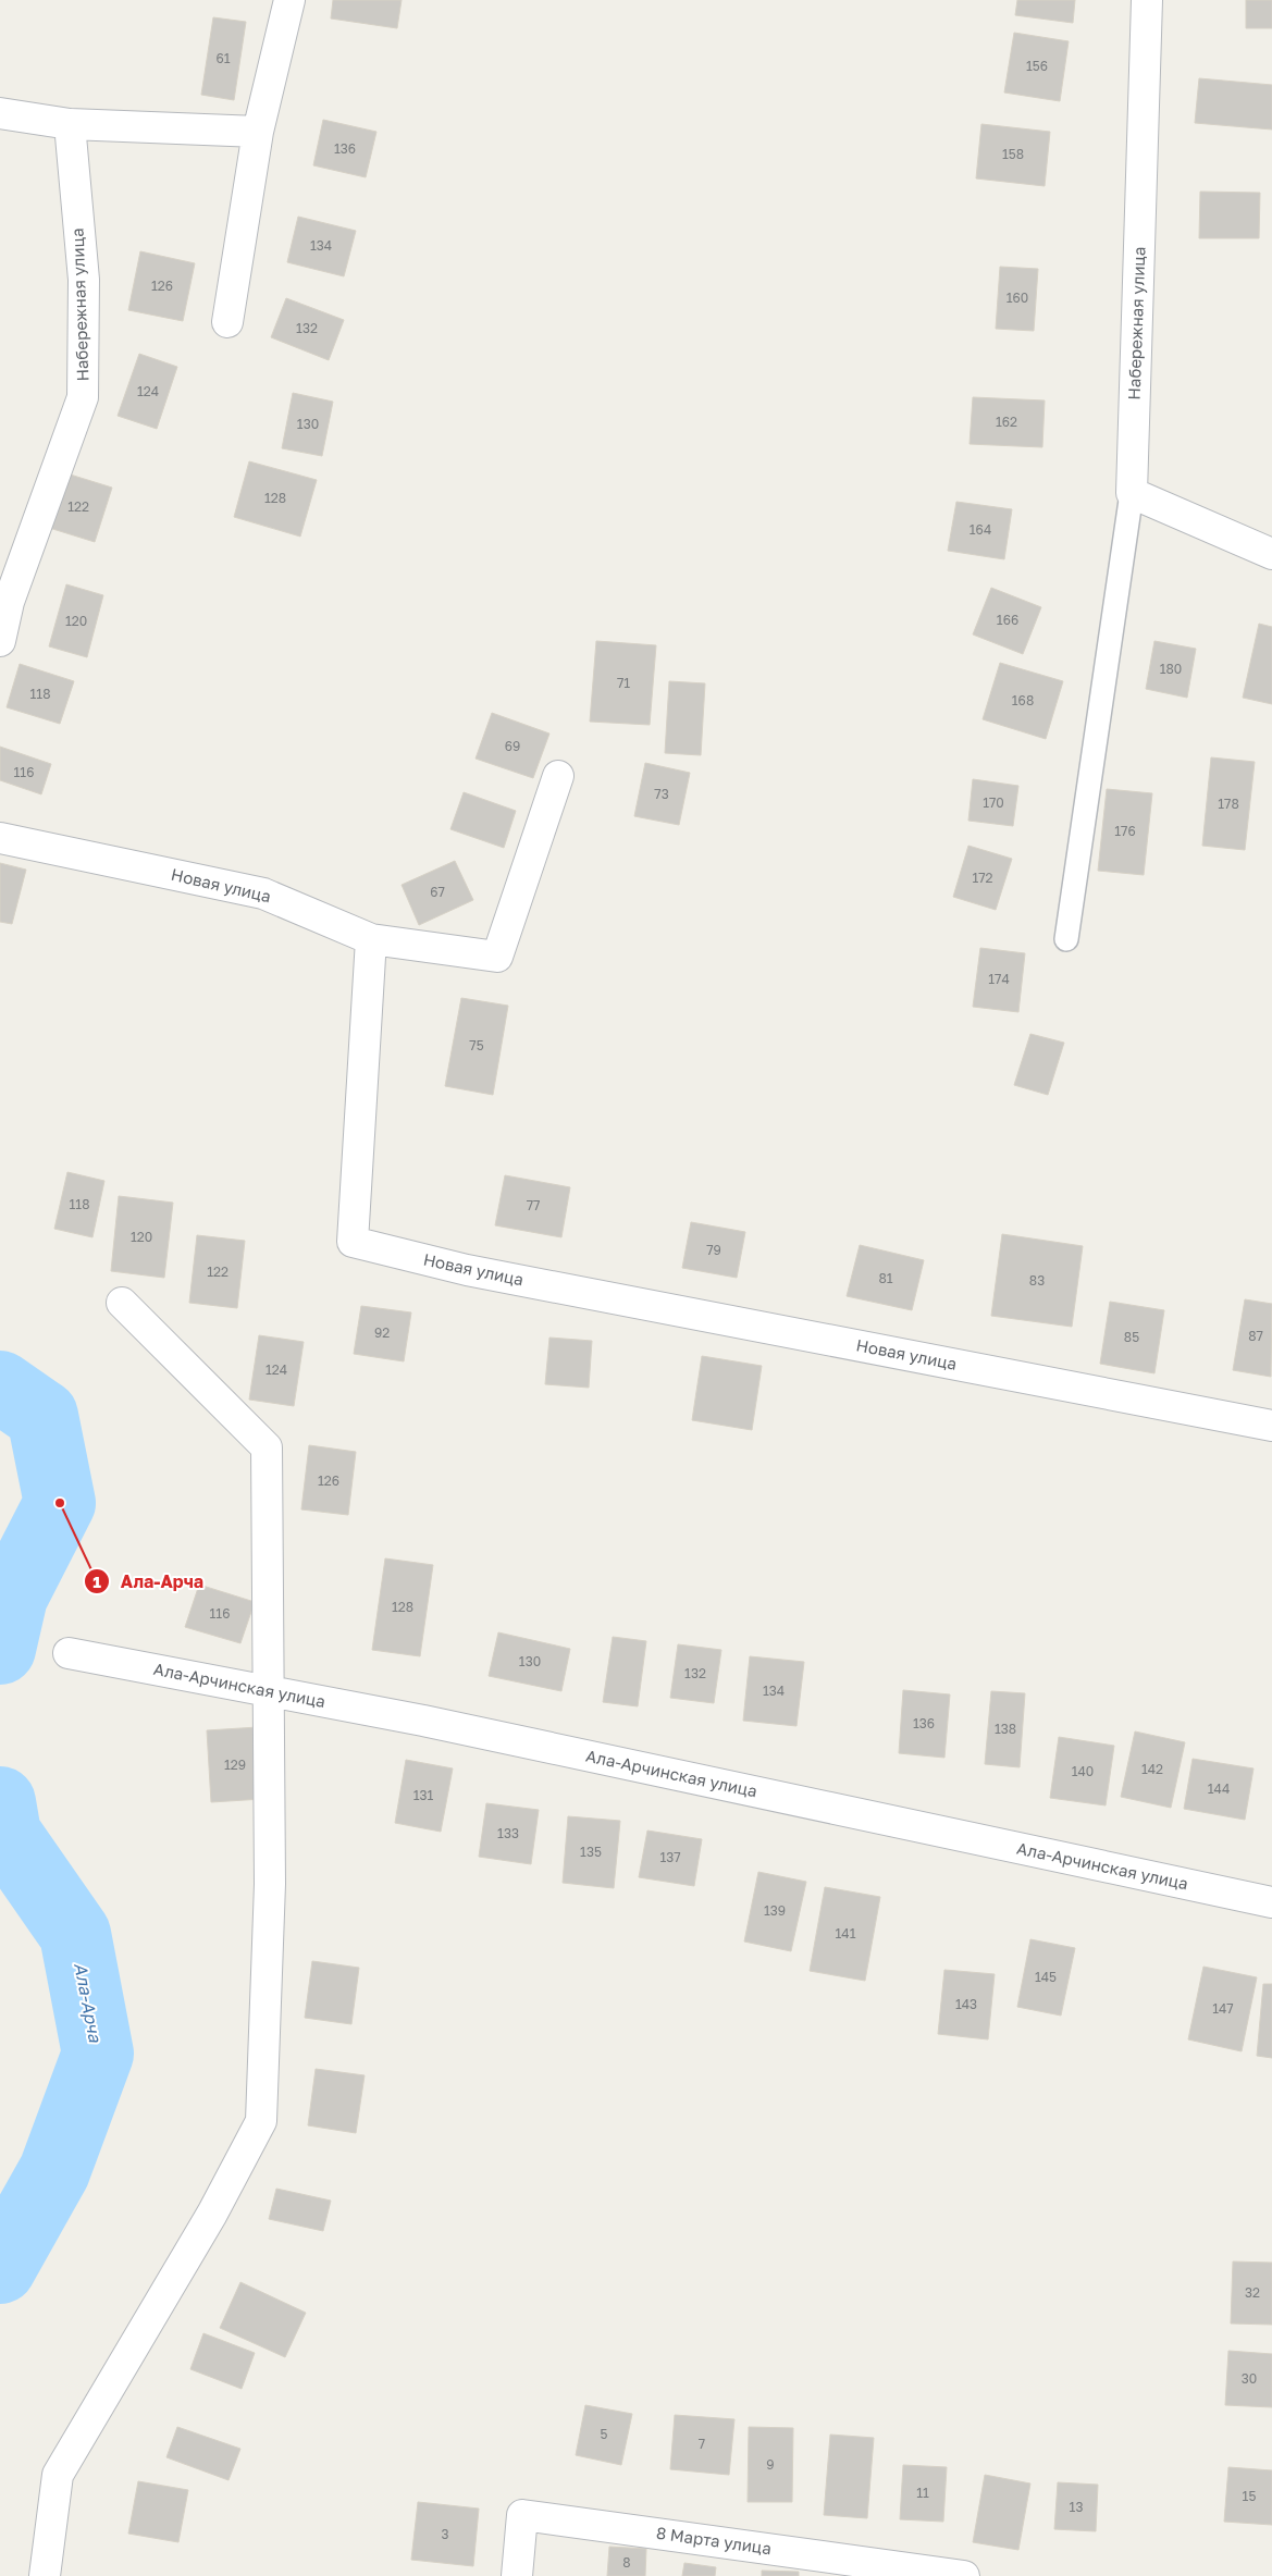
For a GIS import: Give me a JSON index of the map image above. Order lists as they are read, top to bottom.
{
  "streets": {
    "street": [
      "Набережная улица",
      "Новая улица",
      "Ала-Арчинская улица",
      "8 Марта улица"
    ]
  },
  "water": ["Ала-Арча"],
  "places": ["Ала-Арча"],
  "house_numbers": [
    "61",
    "156",
    "136",
    "158",
    "134",
    "126",
    "160",
    "132",
    "124",
    "162",
    "130",
    "128",
    "122",
    "164",
    "166",
    "120",
    "180",
    "71",
    "118",
    "168",
    "69",
    "116",
    "73",
    "170",
    "178",
    "176",
    "172",
    "67",
    "174",
    "75",
    "118",
    "77",
    "120",
    "79",
    "122",
    "81",
    "83",
    "92",
    "87",
    "85",
    "124",
    "126",
    "128",
    "116",
    "130",
    "132",
    "134",
    "136",
    "138",
    "129",
    "142",
    "140",
    "144",
    "131",
    "133",
    "135",
    "137",
    "139",
    "141",
    "145",
    "143",
    "147",
    "32",
    "30",
    "5",
    "7",
    "9",
    "11",
    "15",
    "13",
    "3",
    "8"
  ]
}
